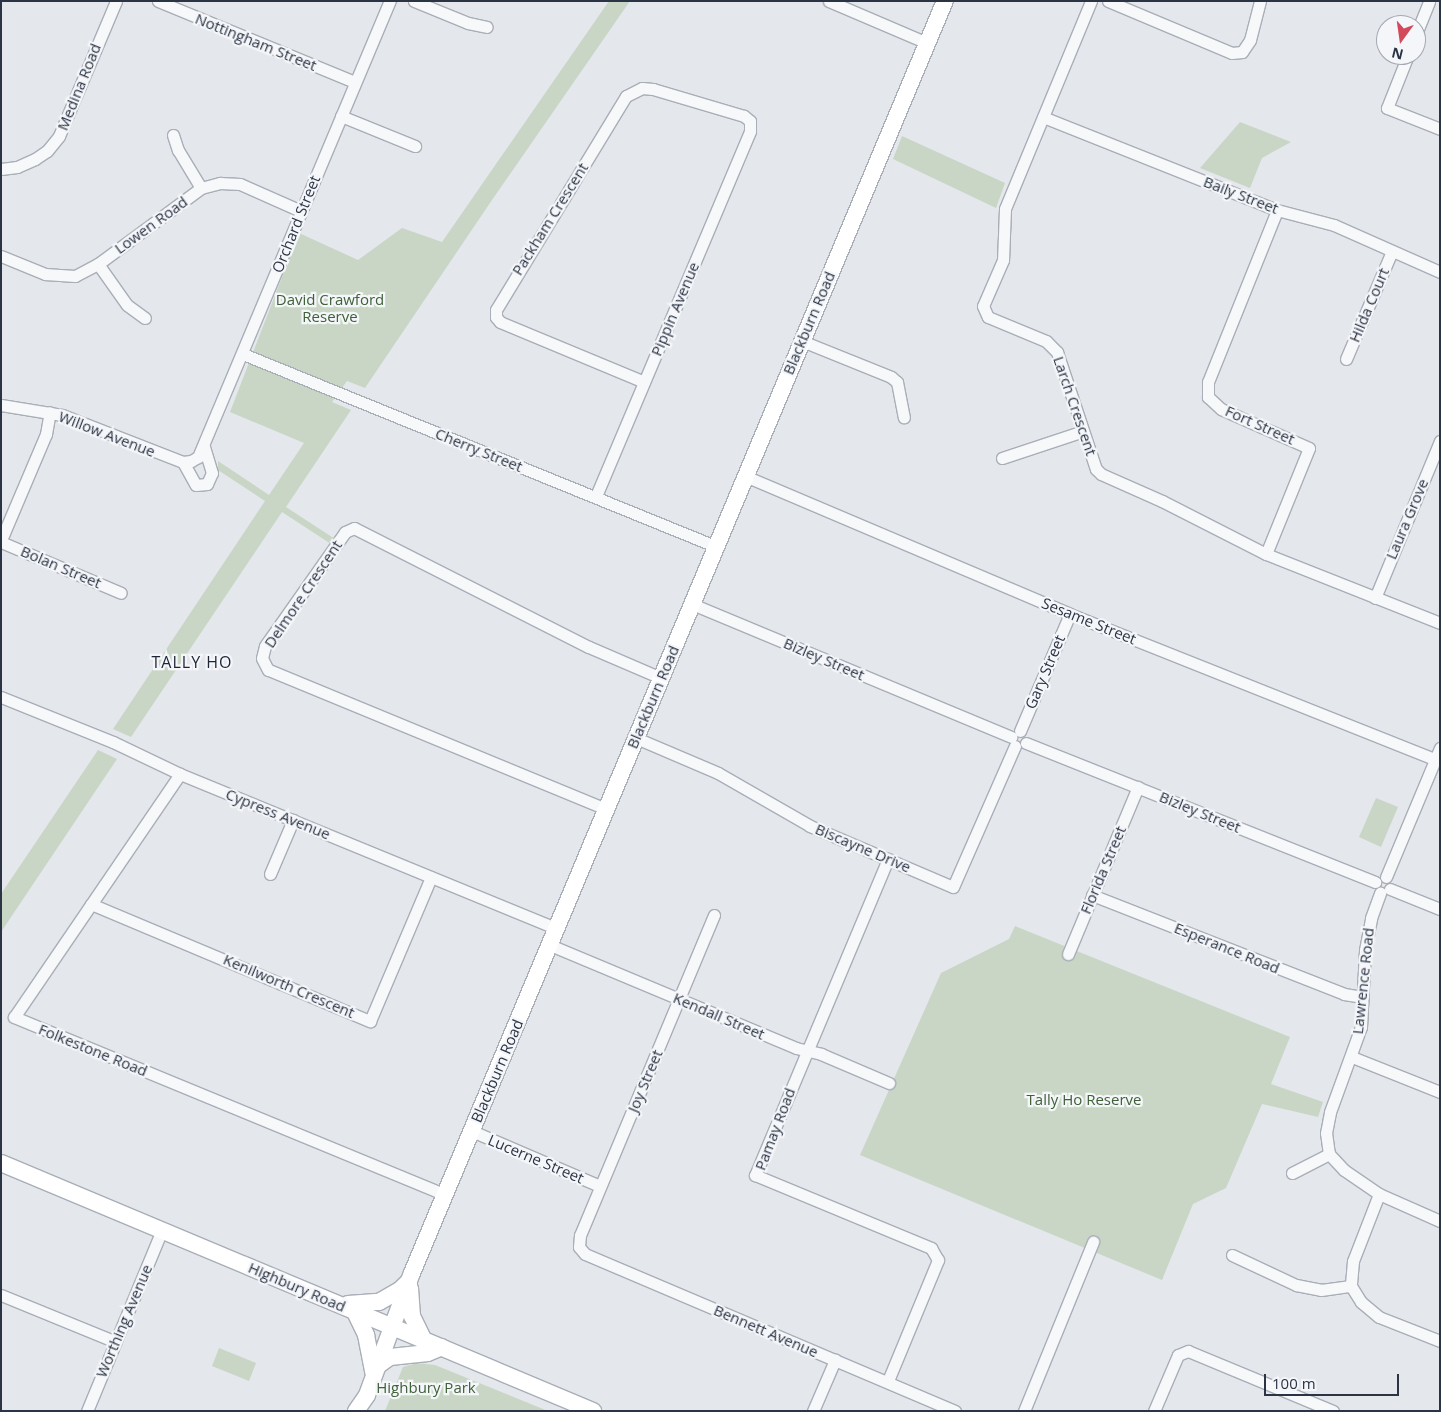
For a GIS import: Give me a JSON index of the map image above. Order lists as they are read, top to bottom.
{
  "streets": {
    "main road": ["Blackburn Road", "Highbury Road"],
    "street": [
      "Nottingham Street",
      "Medina Road",
      "Baily Street",
      "Packham Crescent",
      "Orchard Street",
      "Lowen Road",
      "Hilda Court",
      "Pippin Avenue",
      "Larch Crescent",
      "Fort Street",
      "Willow Avenue",
      "Cherry Street",
      "Laura Grove",
      "Bolan Street",
      "Delmore Crescent",
      "Sesame Street",
      "Bizley Street",
      "Gary Street",
      "Cypress Avenue",
      "Biscayne Drive",
      "Florida Street",
      "Esperance Road",
      "Lawrence Road",
      "Kenilworth Crescent",
      "Kendall Street",
      "Folkestone Road",
      "Joy Street",
      "Pamay Road",
      "Lucerne Street",
      "Worthing Avenue",
      "Bennett Avenue"
    ]
  },
  "crossings": [
    ["Nottingham Street", "Orchard Street"],
    ["Baily Street", "Hilda Court"],
    ["Baily Street", "Larch Crescent"],
    ["Baily Street", "Fort Street"],
    ["Packham Crescent", "Pippin Avenue"],
    ["Orchard Street", "Lowen Road"],
    ["Orchard Street", "Willow Avenue"],
    ["Orchard Street", "Cherry Street"],
    ["Pippin Avenue", "Cherry Street"],
    ["Blackburn Road", "Cherry Street"],
    ["Blackburn Road", "Delmore Crescent"],
    ["Blackburn Road", "Sesame Street"],
    ["Blackburn Road", "Bizley Street"],
    ["Blackburn Road", "Cypress Avenue"],
    ["Blackburn Road", "Biscayne Drive"],
    ["Blackburn Road", "Kendall Street"],
    ["Blackburn Road", "Folkestone Road"],
    ["Blackburn Road", "Lucerne Street"],
    ["Blackburn Road", "Highbury Road"],
    ["Larch Crescent", "Fort Street"],
    ["Larch Crescent", "Laura Grove"],
    ["Sesame Street", "Gary Street"],
    ["Sesame Street", "Lawrence Road"],
    ["Bizley Street", "Gary Street"],
    ["Bizley Street", "Biscayne Drive"],
    ["Bizley Street", "Florida Street"],
    ["Bizley Street", "Lawrence Road"],
    ["Gary Street", "Biscayne Drive"],
    ["Cypress Avenue", "Kenilworth Crescent"],
    ["Cypress Avenue", "Folkestone Road"],
    ["Biscayne Drive", "Pamay Road"],
    ["Florida Street", "Esperance Road"],
    ["Esperance Road", "Lawrence Road"],
    ["Kenilworth Crescent", "Folkestone Road"],
    ["Kendall Street", "Joy Street"],
    ["Kendall Street", "Pamay Road"],
    ["Joy Street", "Lucerne Street"],
    ["Joy Street", "Bennett Avenue"],
    ["Pamay Road", "Bennett Avenue"],
    ["Highbury Road", "Worthing Avenue"]
  ],
  "districts": ["TALLY HO"],
  "parks": ["David Crawford Reserve", "Tally Ho Reserve", "Highbury Park"],
  "scale_bar": "100 m",
  "north": "bottom"
}
